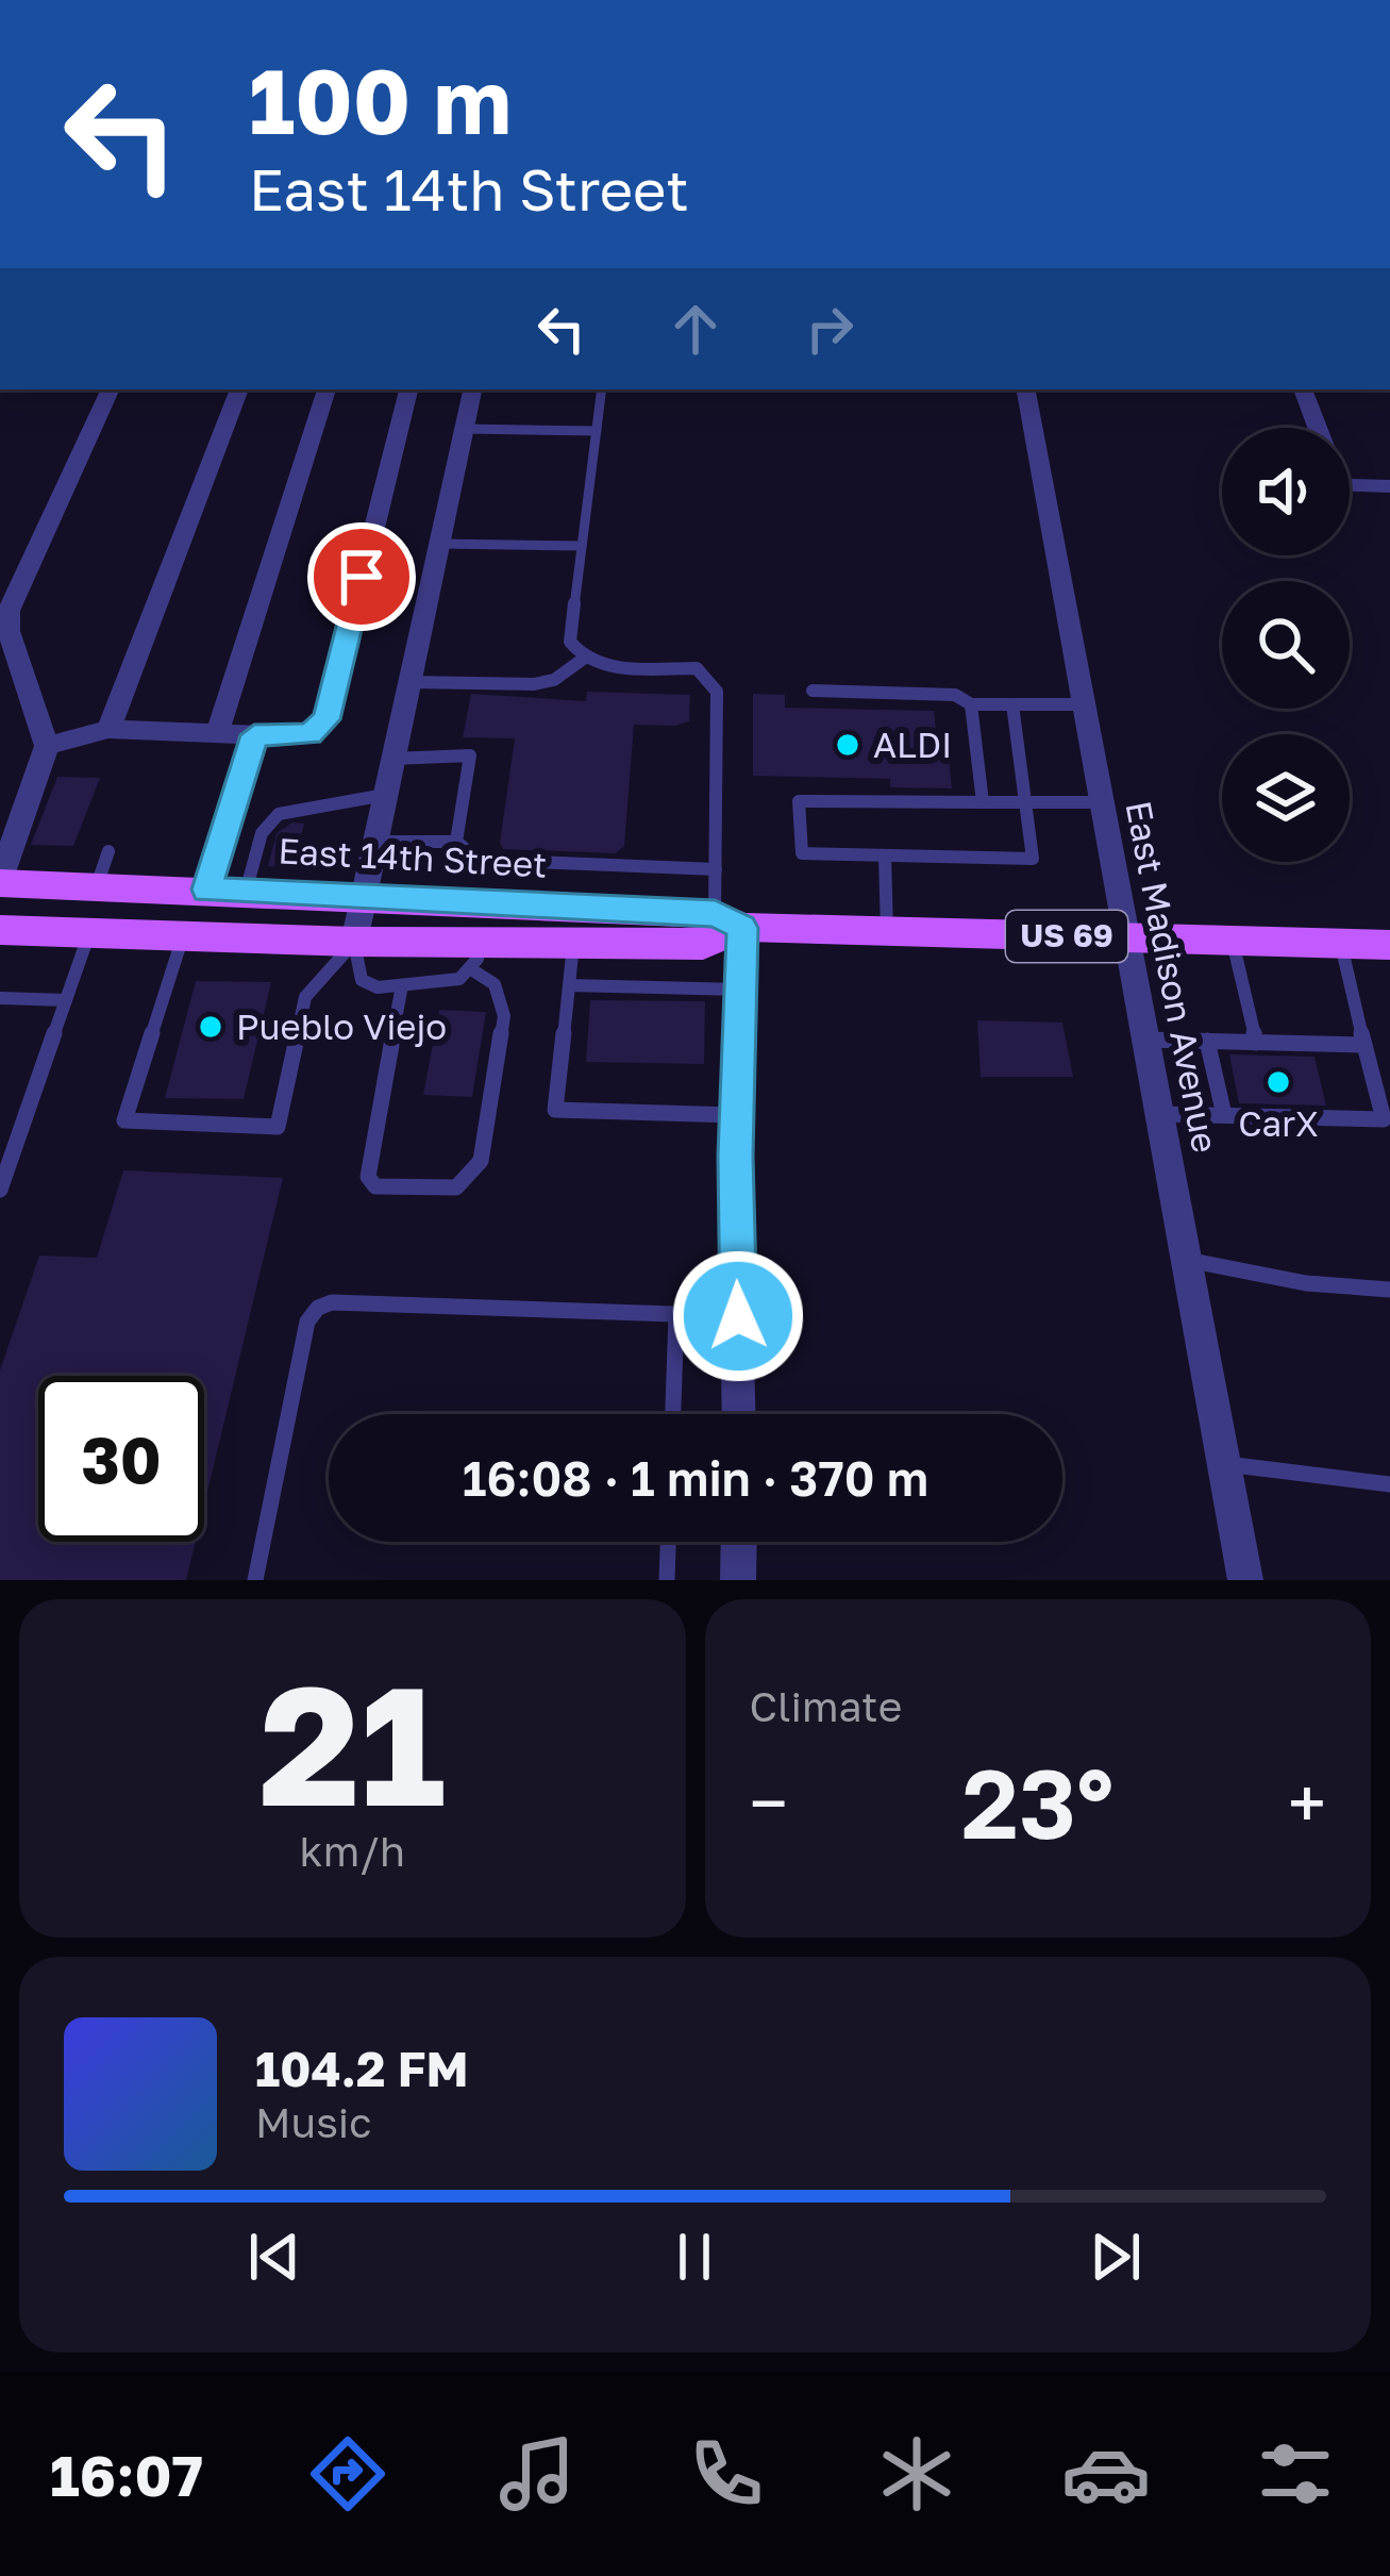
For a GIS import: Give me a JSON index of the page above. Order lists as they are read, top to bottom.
{
  "streets": {
    "main road": ["East 14th Street", "US 69"],
    "street": ["East Madison Avenue"]
  },
  "crossings": [
    ["East 14th Street", "East Madison Avenue"]
  ],
  "places": ["ALDI", "Pueblo Viejo", "CarX"],
  "page": {
    "turn": ["100 m", "East 14th Street"],
    "limit": "30",
    "trip": "16:08 · 1 min · 370 m",
    "tile": [
      ["21", "km/h"],
      "Climate"
    ],
    "heat": ["−", "23°", "+"],
    "song": ["104.2 FM", "Music"],
    "tabs": "16:07"
  }
}
